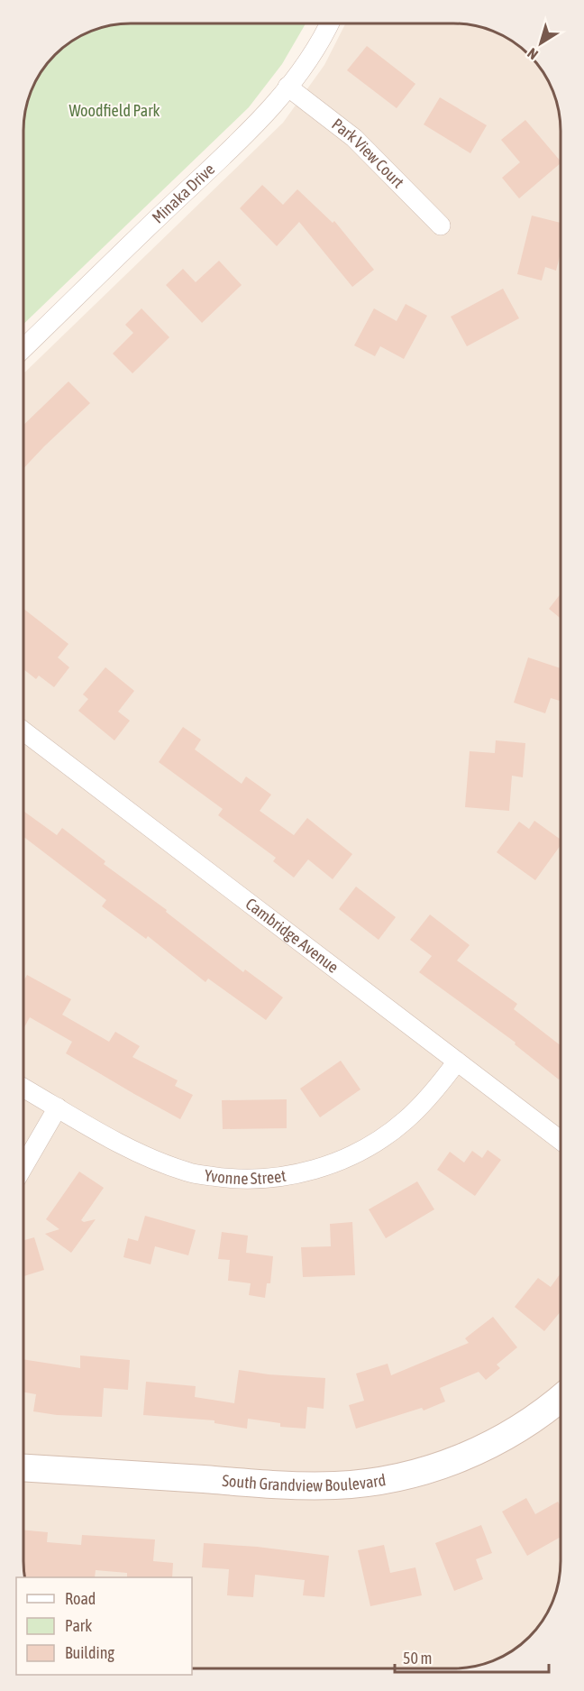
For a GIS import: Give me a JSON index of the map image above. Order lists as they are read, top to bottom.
{
  "streets": {
    "street": [
      "Park View Court",
      "Minaka Drive",
      "Cambridge Avenue",
      "Yvonne Street",
      "South Grandview Boulevard"
    ]
  },
  "crossings": [
    ["Park View Court", "Minaka Drive"],
    ["Cambridge Avenue", "Yvonne Street"]
  ],
  "parks": ["Woodfield Park"],
  "legend": ["Road", "Park", "Building"],
  "scale_bar": "50 m",
  "north": "bottom left"
}
